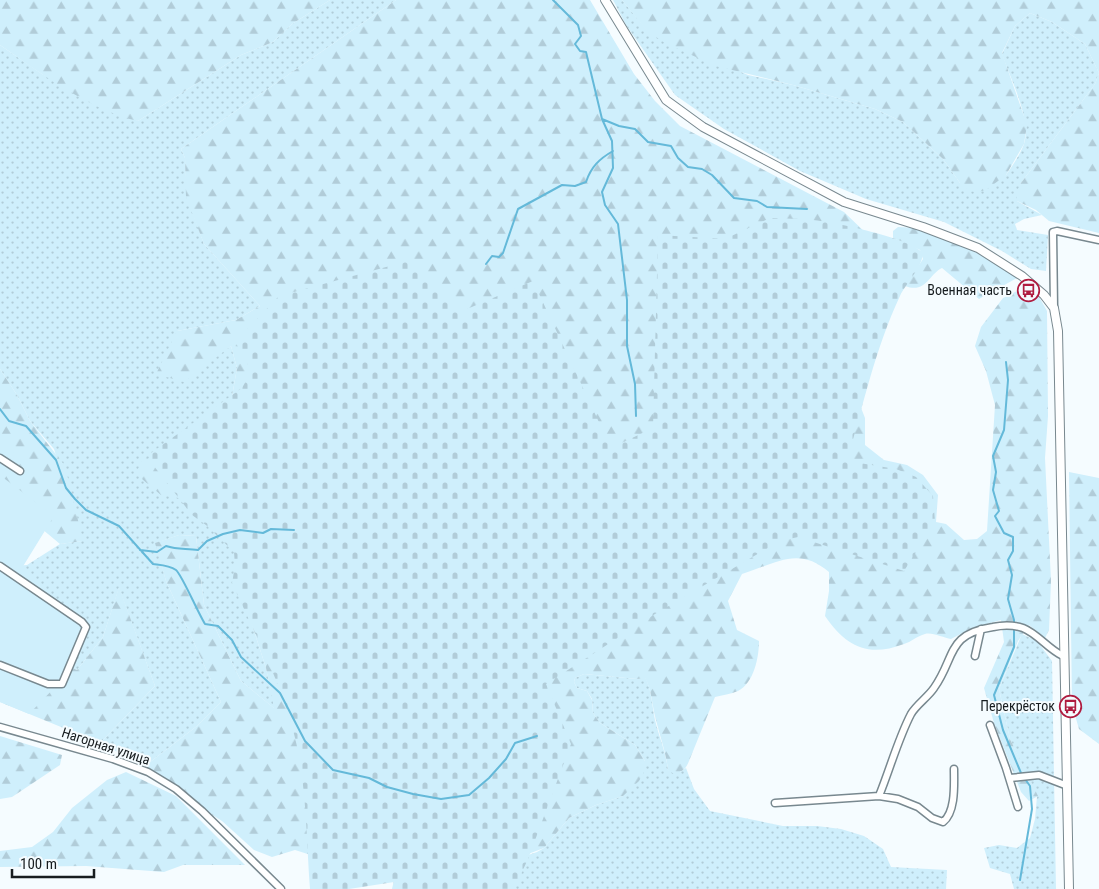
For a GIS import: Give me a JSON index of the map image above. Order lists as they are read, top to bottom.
{
  "streets": {
    "street": ["Нагорная улица"]
  },
  "places": {
    "bus stop": ["Военная часть", "Перекрёсток"]
  },
  "scale_bar": "100 m"
}
